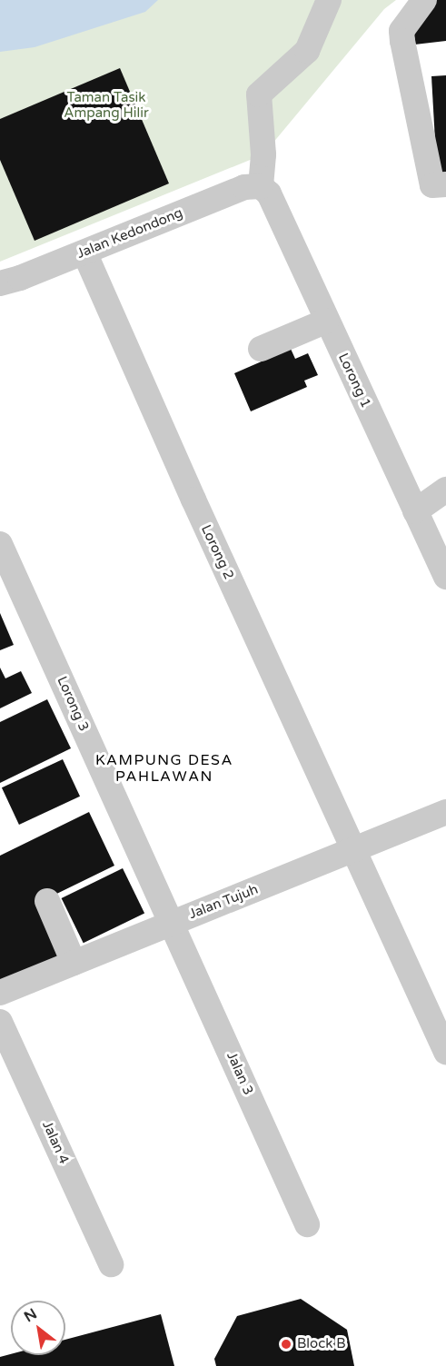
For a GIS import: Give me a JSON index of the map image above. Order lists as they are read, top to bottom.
{
  "streets": {
    "street": [
      "Jalan Kedondong",
      "Lorong 1",
      "Lorong 2",
      "Lorong 3",
      "Jalan Tujuh",
      "Jalan 3",
      "Jalan 4"
    ]
  },
  "crossings": [
    ["Jalan Kedondong", "Lorong 1"],
    ["Jalan Kedondong", "Lorong 2"],
    ["Lorong 2", "Jalan Tujuh"],
    ["Lorong 3", "Jalan Tujuh"],
    ["Lorong 3", "Jalan 3"],
    ["Jalan Tujuh", "Jalan 3"]
  ],
  "districts": ["KAMPUNG DESA PAHLAWAN"],
  "parks": ["Taman Tasik Ampang Hilir"],
  "places": ["Block B"],
  "north": "top left"
}
